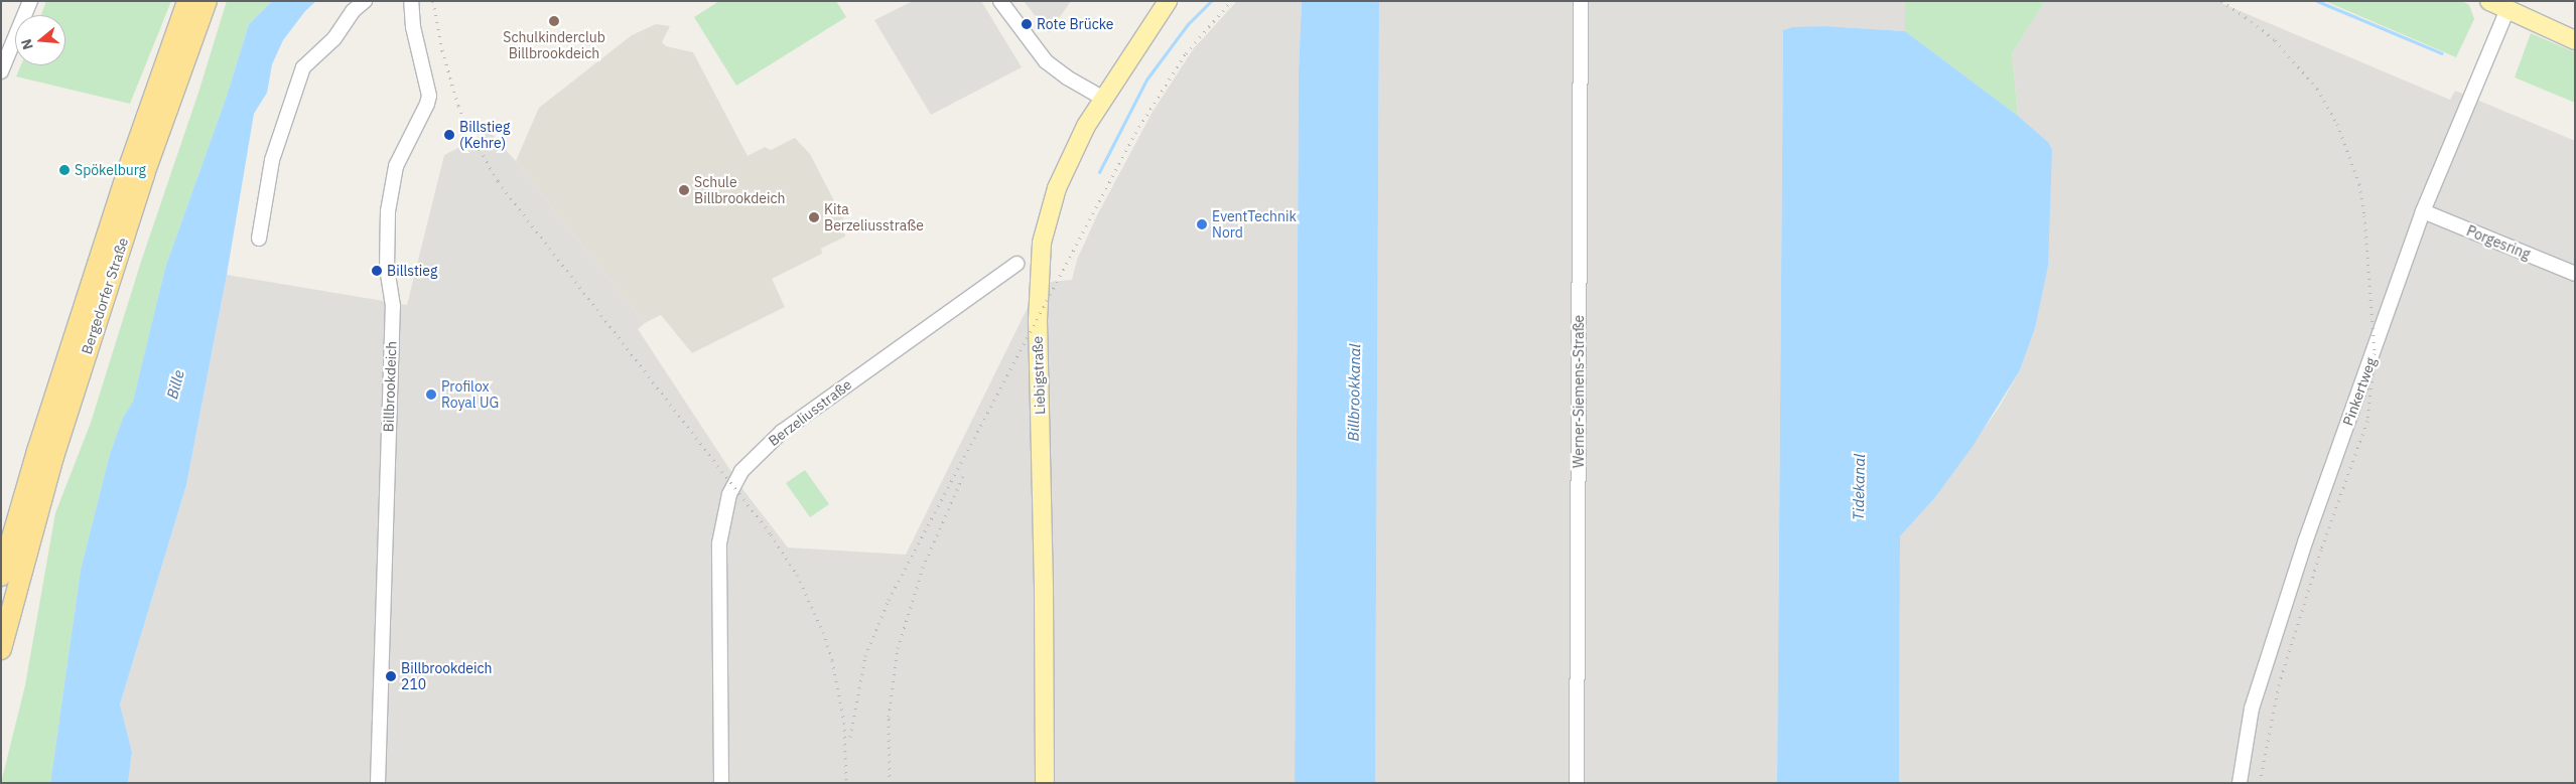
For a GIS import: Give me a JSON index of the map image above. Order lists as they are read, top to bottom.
{
  "streets": {
    "highway": ["Bergedorfer Straße"],
    "main road": ["Liebigstraße"],
    "street": [
      "Porgesring",
      "Billbrookdeich",
      "Werner-Siemens-Straße",
      "Pinkertweg",
      "Berzeliusstraße"
    ]
  },
  "crossings": [
    ["Porgesring", "Pinkertweg"]
  ],
  "water": ["Bille", "Billbrookkanal", "Tidekanal"],
  "places": [
    "Schulkinderclub Billbrookdeich",
    "Rote Brücke",
    "Billstieg (Kehre)",
    "Spökelburg",
    "Schule Billbrookdeich",
    "Kita Berzeliusstraße",
    "EventTechnik Nord",
    "Billstieg",
    "Profilox Royal UG",
    "Billbrookdeich 210"
  ],
  "north": "left"
}
